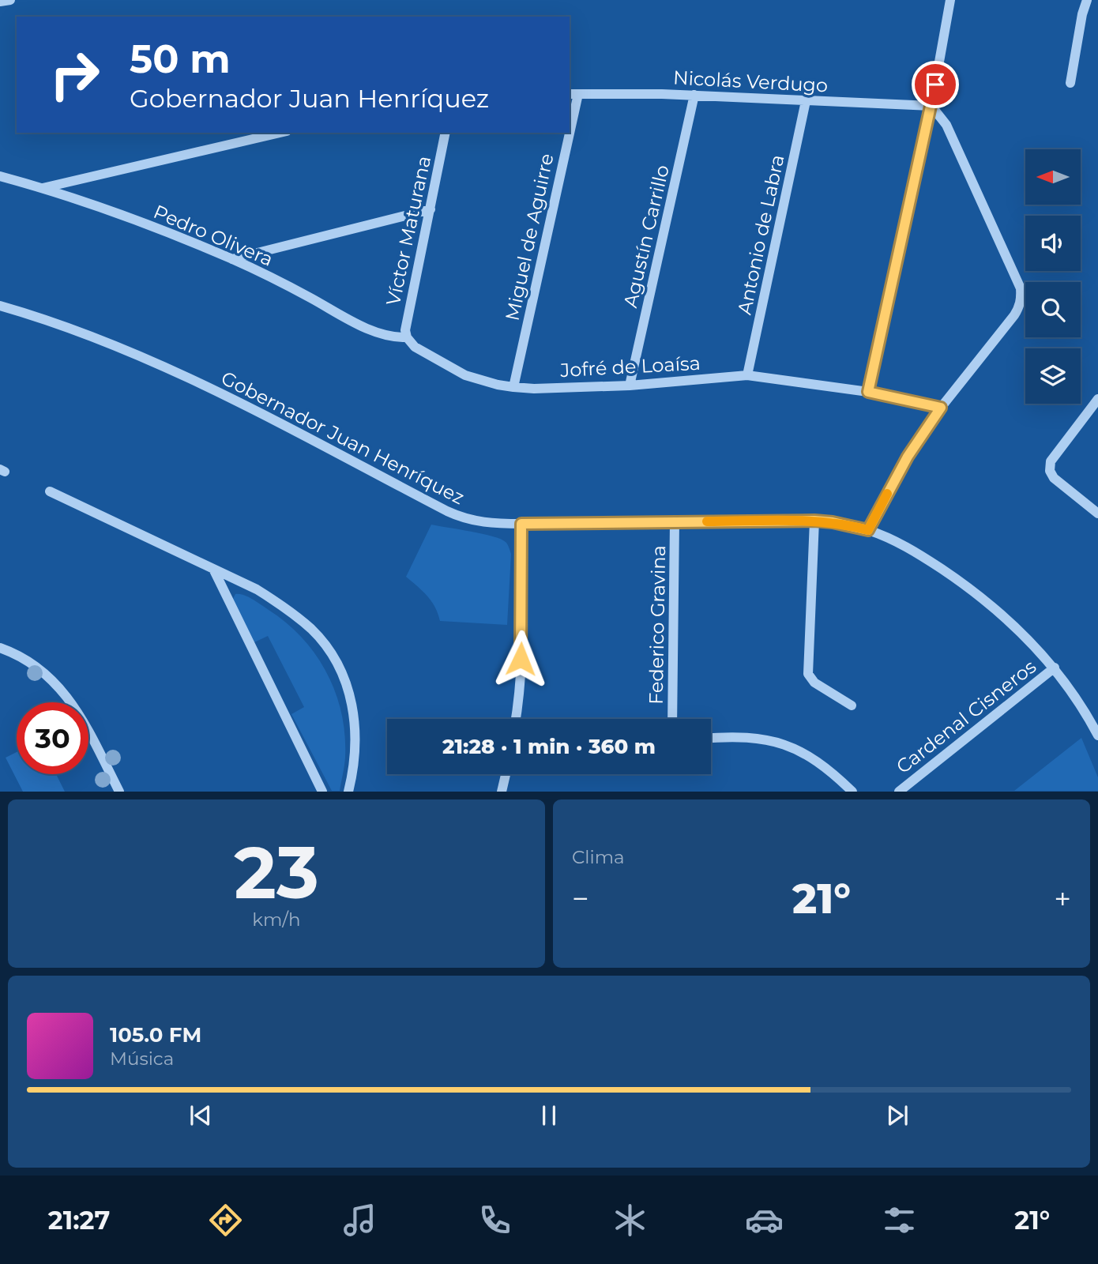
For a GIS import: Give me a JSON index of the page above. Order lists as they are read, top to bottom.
{
  "streets": {
    "street": [
      "Nicolás Verdugo",
      "Víctor Maturana",
      "Antonio de Labra",
      "Pedro Olivera",
      "Agustín Carrillo",
      "Miguel de Aguirre",
      "Jofré de Loaísa",
      "Gobernador Juan Henríquez",
      "Federico Gravina",
      "Cardenal Cisneros"
    ]
  },
  "crossings": [
    ["Nicolás Verdugo", "Antonio de Labra"],
    ["Nicolás Verdugo", "Agustín Carrillo"],
    ["Nicolás Verdugo", "Miguel de Aguirre"],
    ["Víctor Maturana", "Pedro Olivera"],
    ["Víctor Maturana", "Jofré de Loaísa"],
    ["Antonio de Labra", "Jofré de Loaísa"],
    ["Pedro Olivera", "Jofré de Loaísa"],
    ["Agustín Carrillo", "Jofré de Loaísa"],
    ["Miguel de Aguirre", "Jofré de Loaísa"],
    ["Gobernador Juan Henríquez", "Federico Gravina"],
    ["Gobernador Juan Henríquez", "Cardenal Cisneros"]
  ],
  "north": "left",
  "page": {
    "turn": ["50 m", "Gobernador Juan Henríquez"],
    "limit": "30",
    "trip": "21:28 · 1 min · 360 m",
    "tile": [
      ["23", "km/h"],
      "Clima"
    ],
    "heat": ["−", "21°", "+"],
    "song": ["105.0 FM", "Música"],
    "tabs": ["21:27", "21°"]
  }
}
